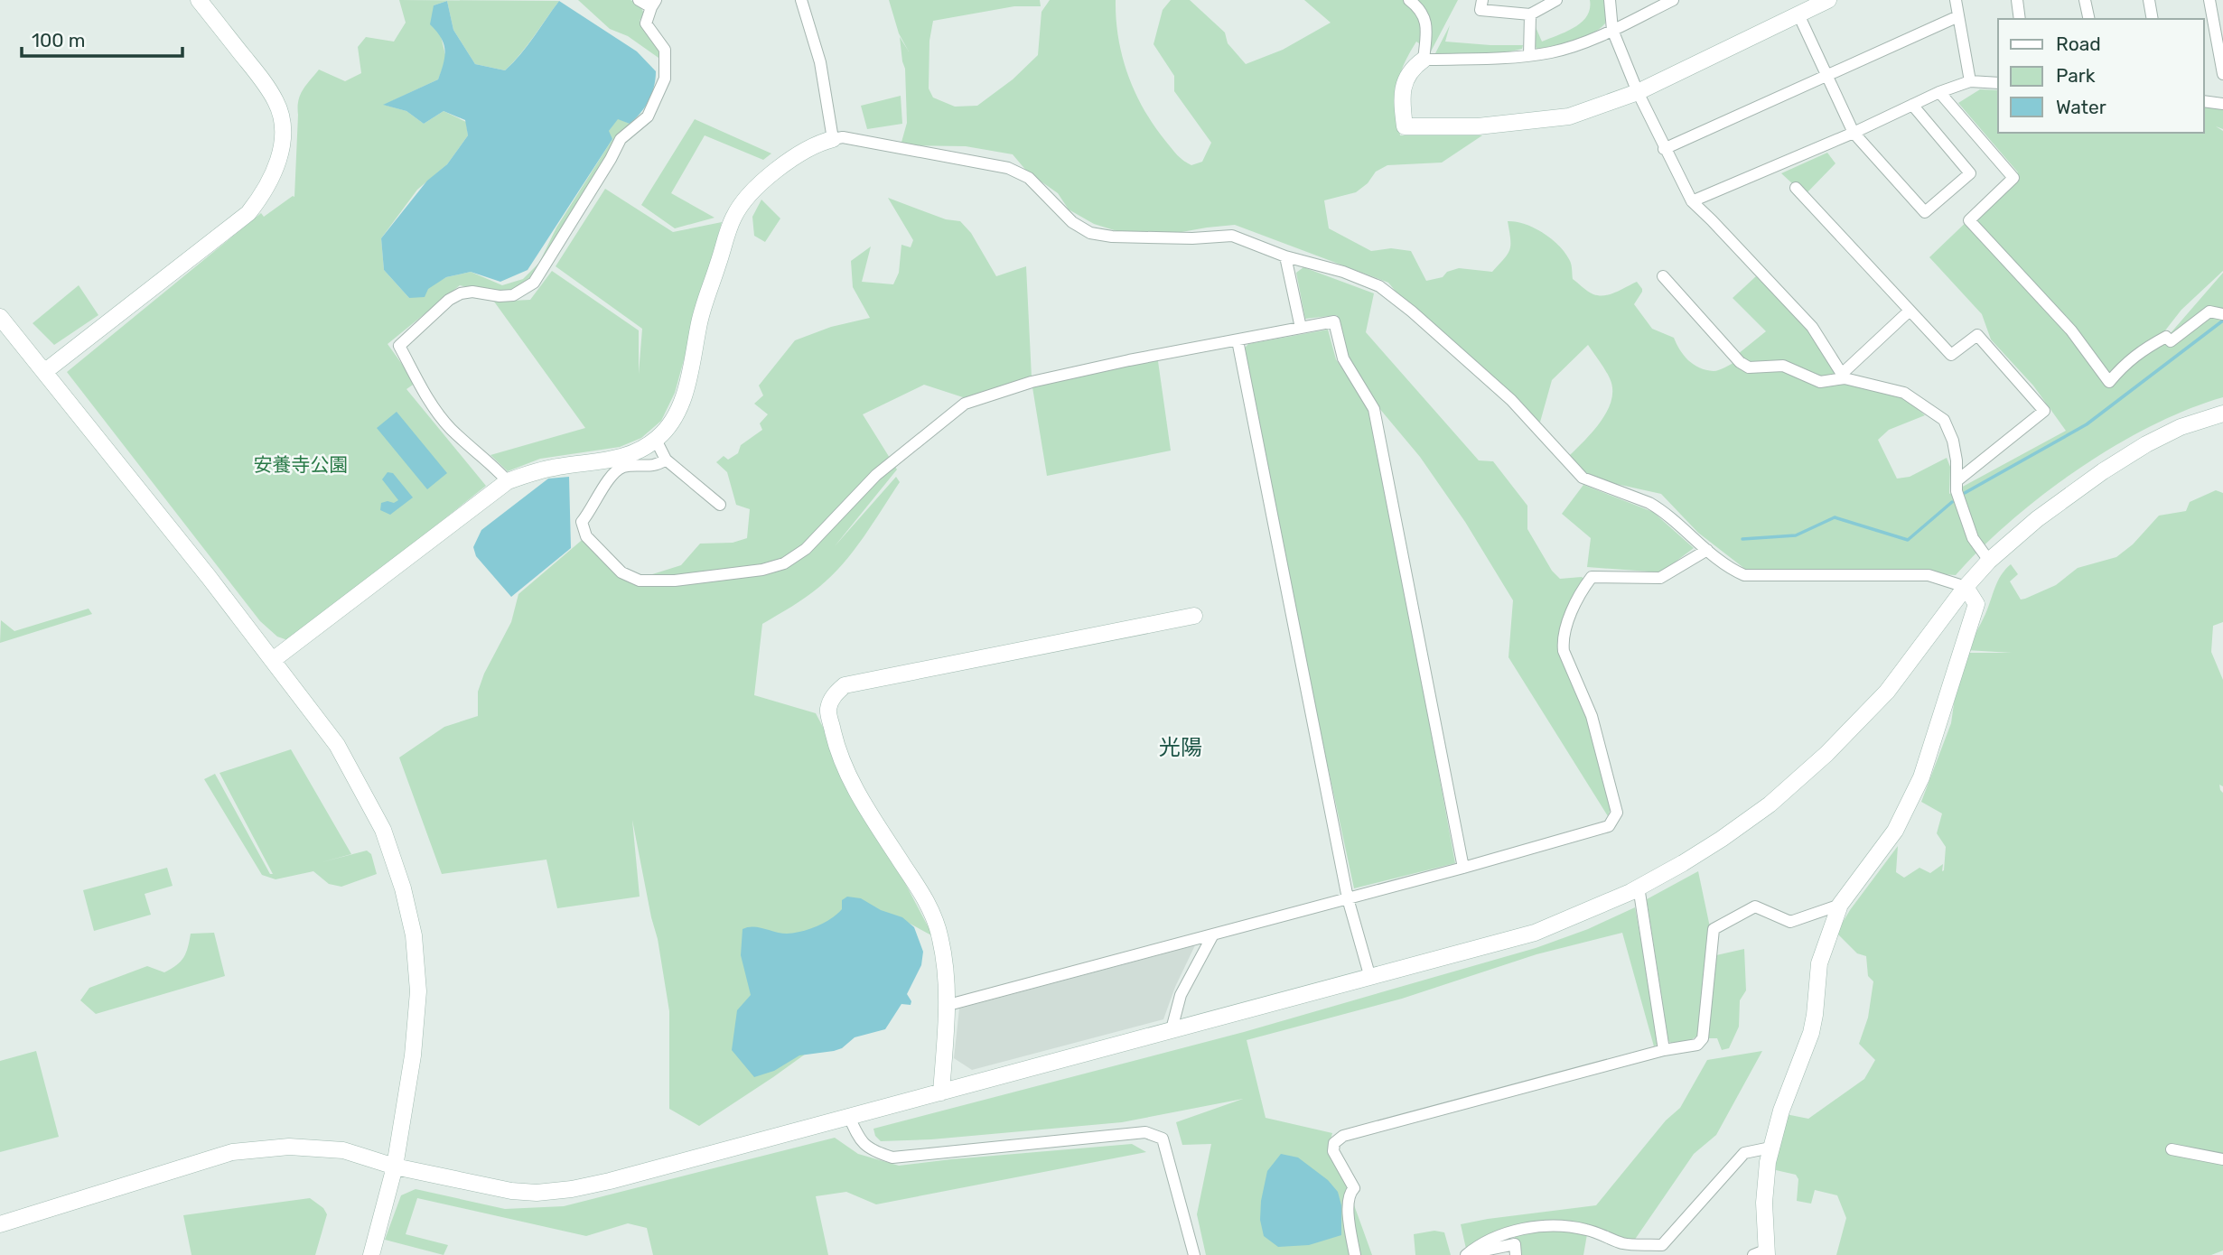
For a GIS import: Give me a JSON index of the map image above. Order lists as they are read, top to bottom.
{
  "districts": ["光陽"],
  "parks": ["安養寺公園"],
  "legend": ["Road", "Park", "Water"],
  "scale_bar": "100 m"
}
